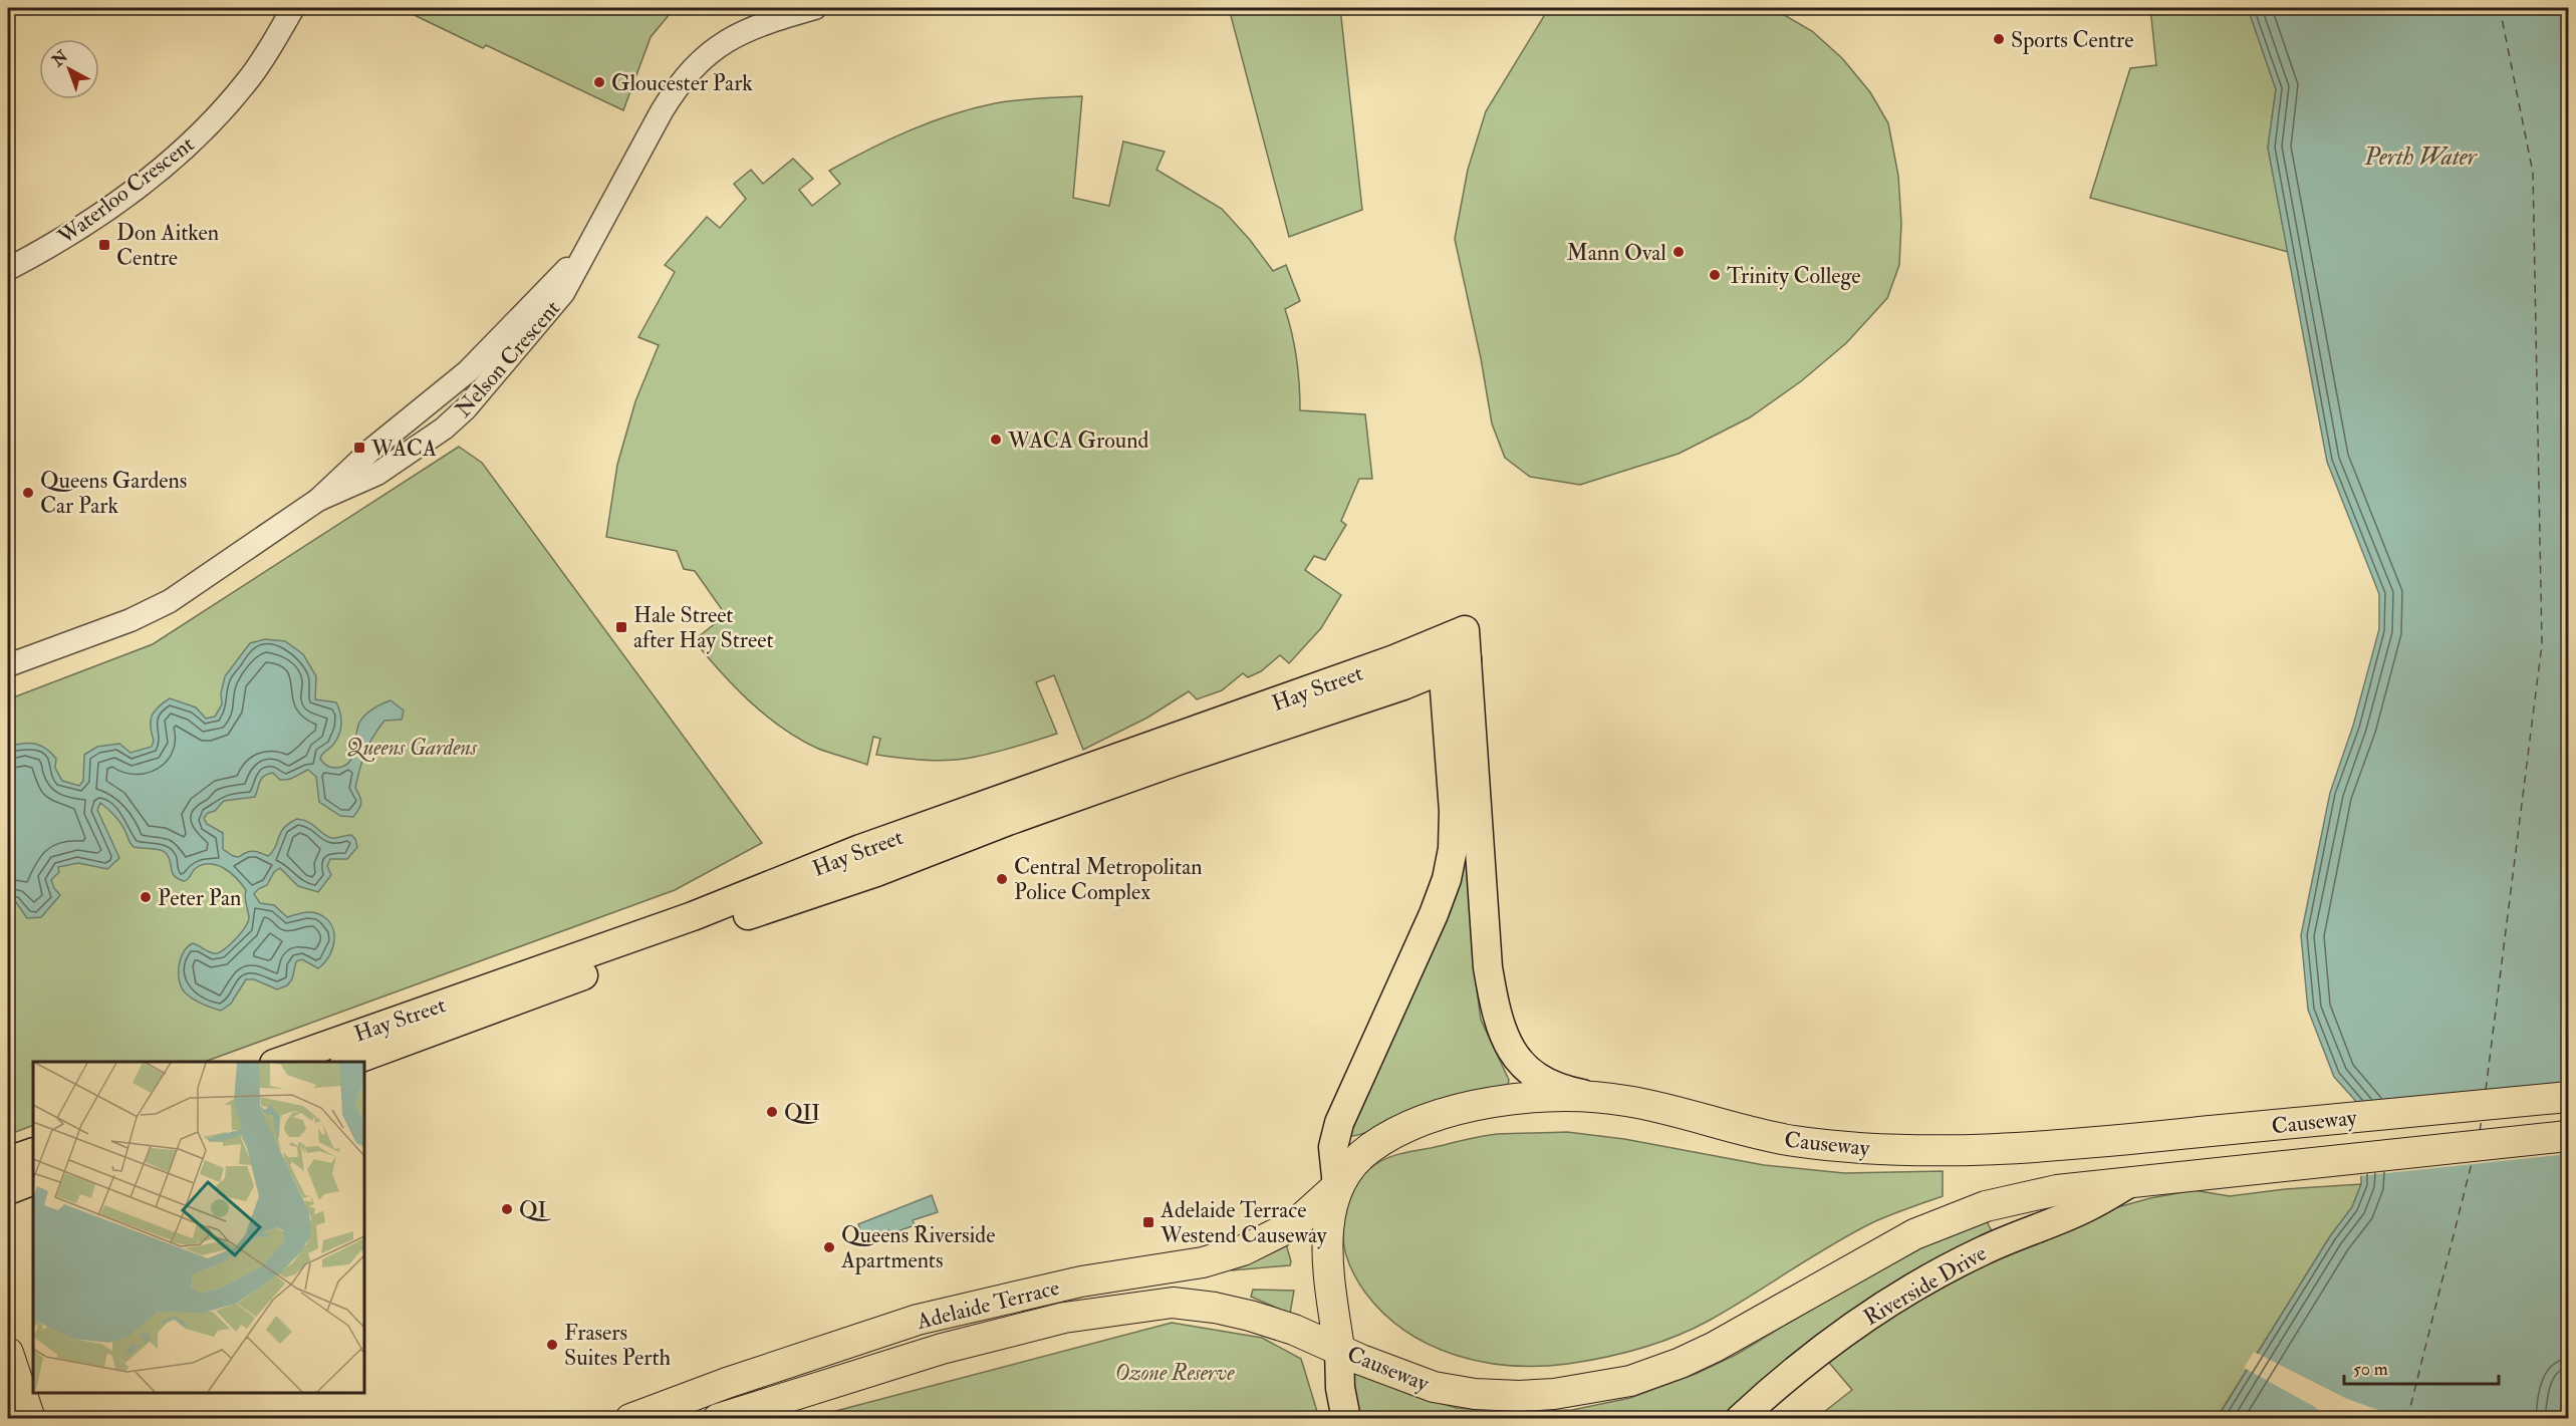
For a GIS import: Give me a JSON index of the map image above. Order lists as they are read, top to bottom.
{
  "streets": {
    "highway": ["Causeway", "Adelaide Terrace"],
    "main road": ["Hay Street", "Riverside Drive"],
    "street": ["Waterloo Crescent", "Nelson Crescent"]
  },
  "crossings": [
    ["Hay Street", "Causeway"],
    ["Hay Street", "Adelaide Terrace"],
    ["Causeway", "Riverside Drive"],
    ["Causeway", "Adelaide Terrace"]
  ],
  "water": ["Perth Water"],
  "parks": ["Queens Gardens", "Ozone Reserve"],
  "places": {
    "other": [
      "Sports Centre",
      "Gloucester Park",
      "Mann Oval",
      "Trinity College",
      "WACA Ground",
      "Queens Gardens Car Park",
      "Central Metropolitan Police Complex",
      "Peter Pan",
      "QII",
      "QI",
      "Queens Riverside Apartments",
      "Frasers Suites Perth"
    ],
    "transit": [
      "Don Aitken Centre",
      "WACA",
      "Hale Street after Hay Street",
      "Adelaide Terrace Westend Causeway"
    ]
  },
  "scale_bar": "50 m",
  "north": "top left"
}
